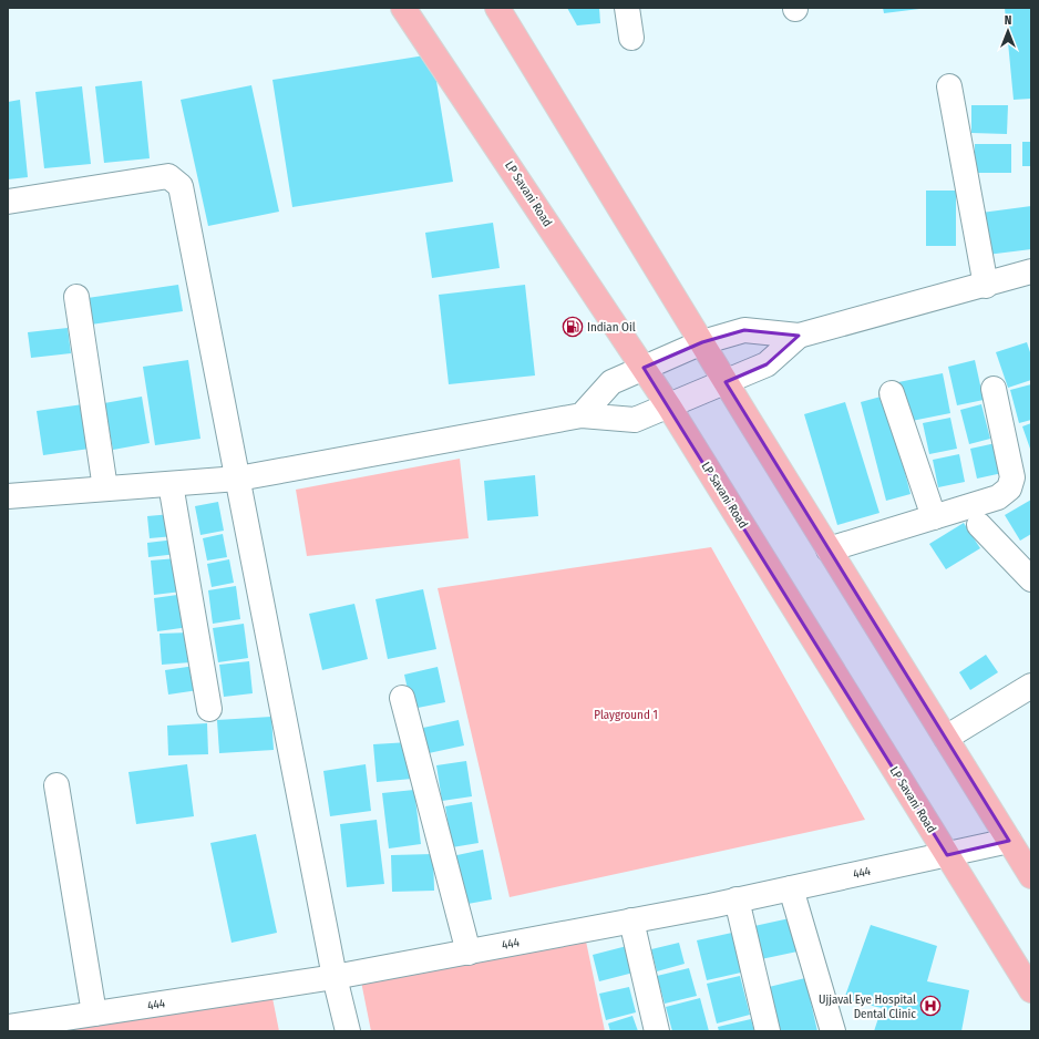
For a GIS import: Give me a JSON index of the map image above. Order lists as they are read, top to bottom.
{
  "streets": {
    "main road": ["LP Savani Road"],
    "street": ["444"]
  },
  "crossings": [
    ["LP Savani Road", "444"]
  ],
  "parks": ["Playground 1"],
  "places": {
    "fuel station": ["Indian Oil"],
    "hospital": ["Ujjaval Eye Hospital Dental Clinic"]
  },
  "north": "top"
}
